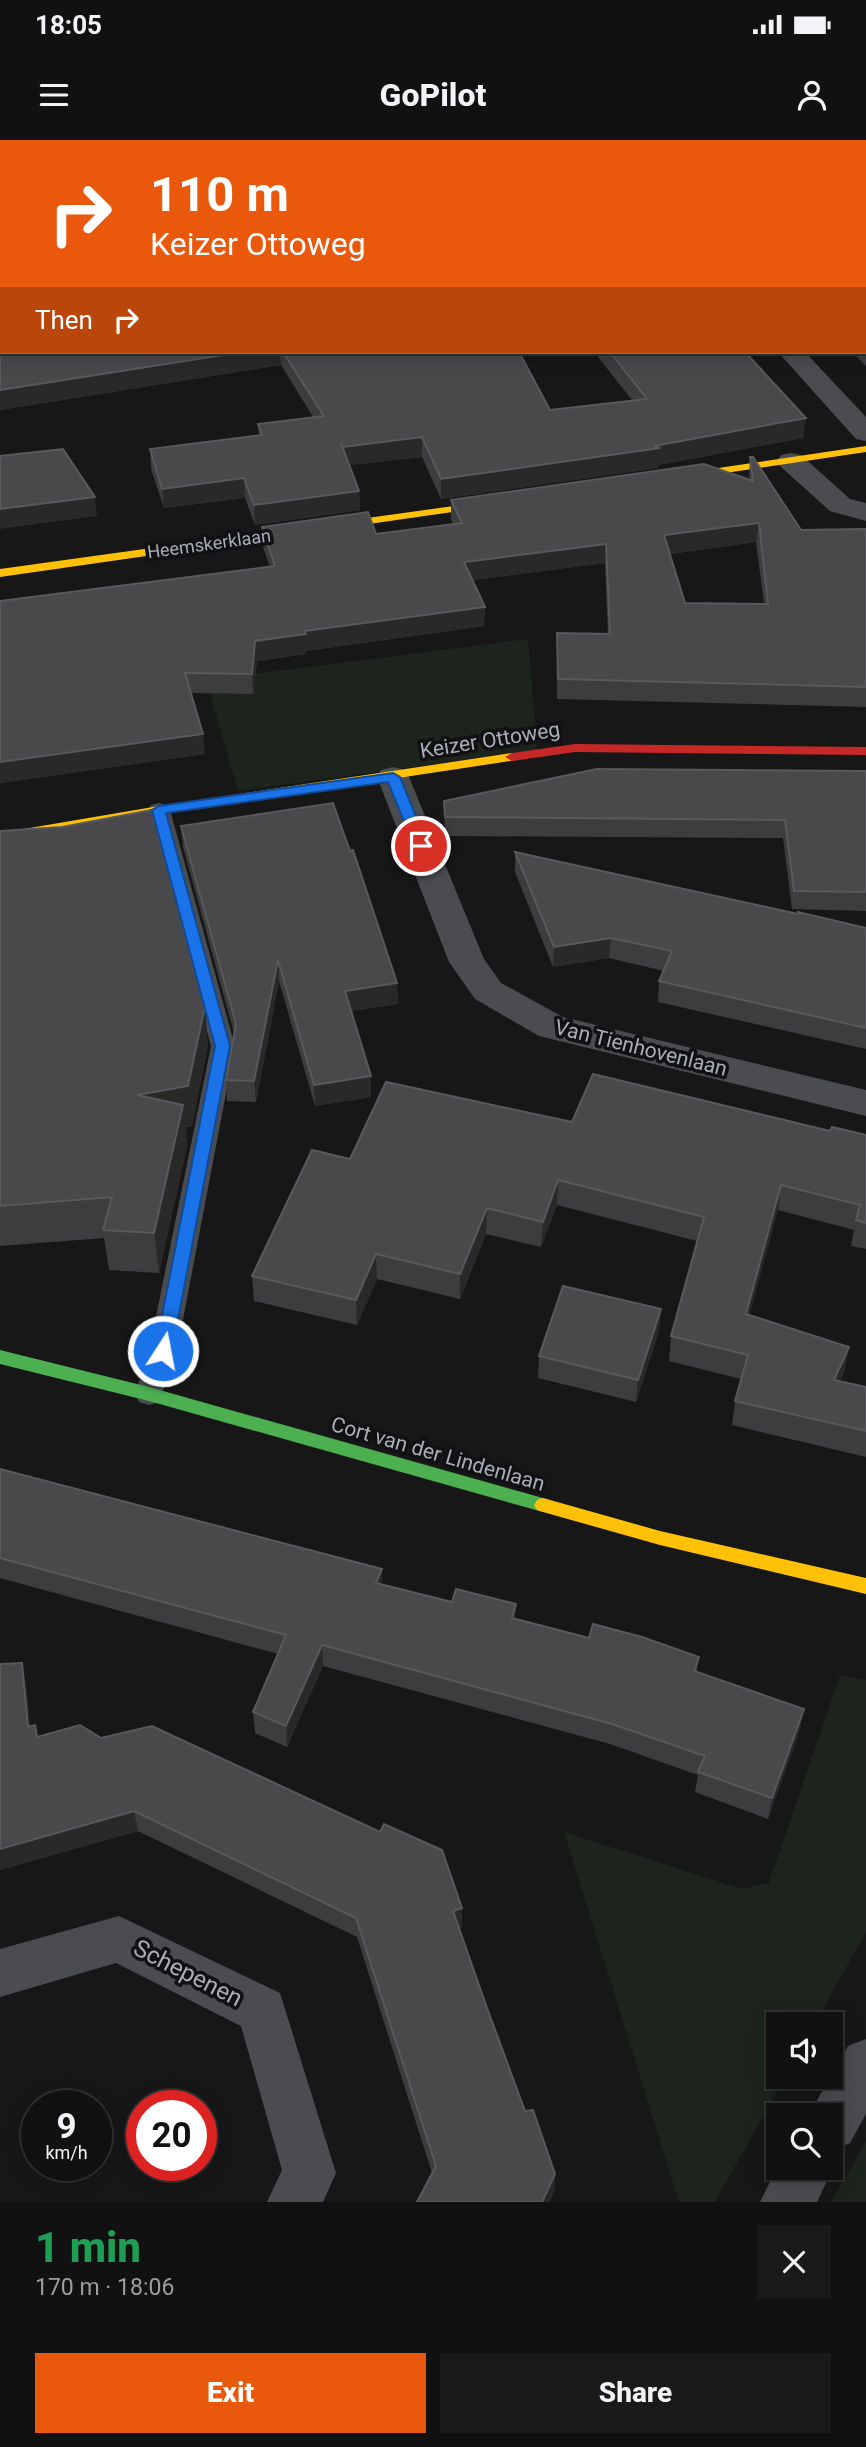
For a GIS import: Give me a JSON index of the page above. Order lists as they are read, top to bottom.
{
  "streets": {
    "street": [
      "Heemskerklaan",
      "Keizer Ottoweg",
      "Van Tienhovenlaan",
      "Cort van der Lindenlaan",
      "Schepenen"
    ]
  },
  "crossings": [
    ["Keizer Ottoweg", "Van Tienhovenlaan"]
  ],
  "page": {
    "status": "18:05",
    "header": "GoPilot",
    "turn": ["110 m", "Keizer Ottoweg"],
    "then": "Then",
    "speed": "9 km/h",
    "limit": "20",
    "heading": ["1 min", "170 m · 18:06"],
    "buttons": ["Exit", "Share"]
  }
}
